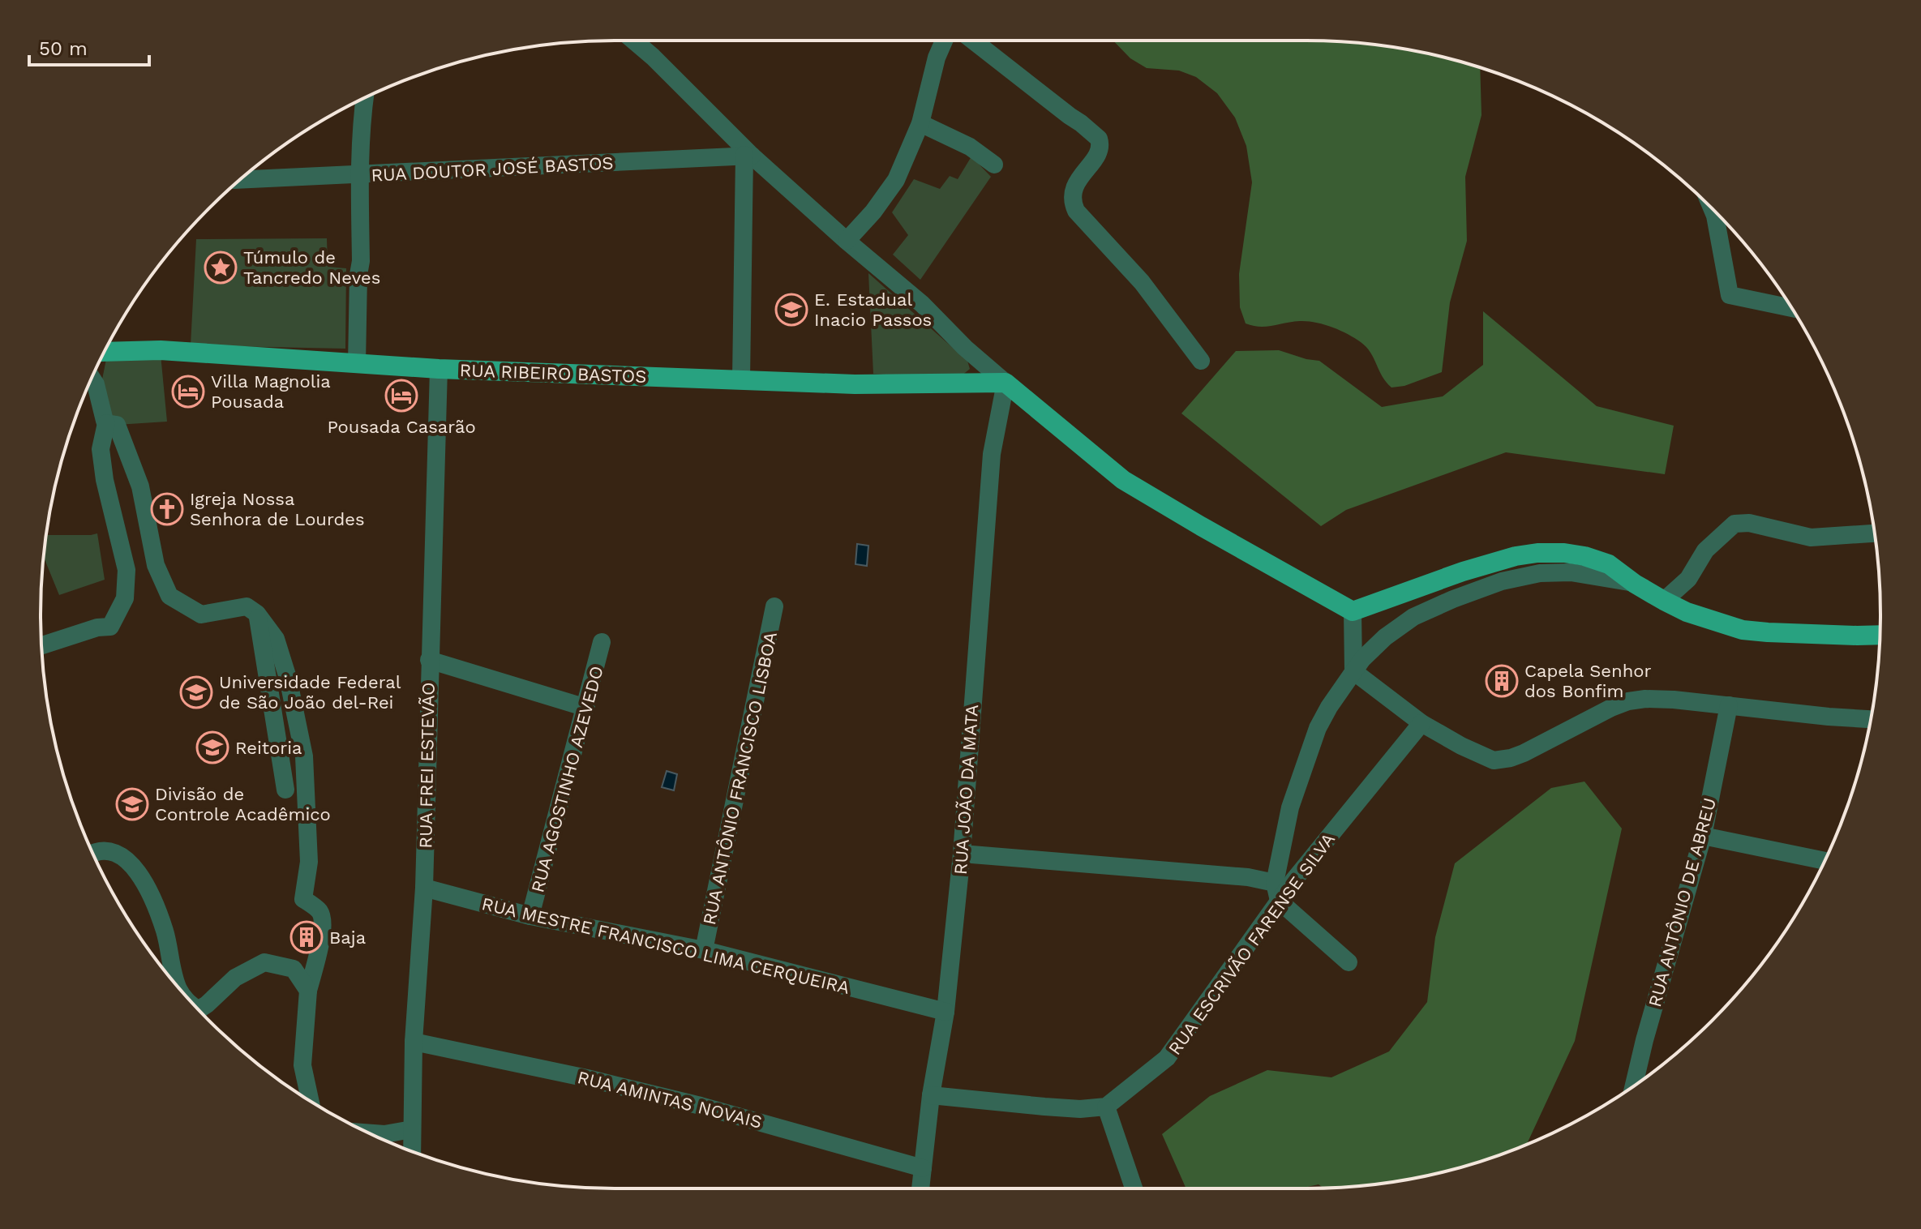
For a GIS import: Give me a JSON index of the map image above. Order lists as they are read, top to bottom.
{
  "streets": {
    "main road": ["RUA RIBEIRO BASTOS"],
    "street": [
      "RUA DOUTOR JOSÉ BASTOS",
      "RUA FREI ESTEVÃO",
      "RUA ANTÔNIO FRANCISCO LISBOA",
      "RUA AGOSTINHO AZEVEDO",
      "RUA JOÃO DA MATA",
      "RUA ANTÔNIO DE ABREU",
      "RUA ESCRIVÃO FARENSE SILVA",
      "RUA MESTRE FRANCISCO LIMA CERQUEIRA",
      "RUA AMINTAS NOVAIS"
    ]
  },
  "crossings": [
    ["RUA RIBEIRO BASTOS", "RUA FREI ESTEVÃO"],
    ["RUA RIBEIRO BASTOS", "RUA JOÃO DA MATA"],
    ["RUA FREI ESTEVÃO", "RUA MESTRE FRANCISCO LIMA CERQUEIRA"],
    ["RUA FREI ESTEVÃO", "RUA AMINTAS NOVAIS"],
    ["RUA ANTÔNIO FRANCISCO LISBOA", "RUA MESTRE FRANCISCO LIMA CERQUEIRA"],
    ["RUA AGOSTINHO AZEVEDO", "RUA MESTRE FRANCISCO LIMA CERQUEIRA"],
    ["RUA JOÃO DA MATA", "RUA MESTRE FRANCISCO LIMA CERQUEIRA"],
    ["RUA JOÃO DA MATA", "RUA AMINTAS NOVAIS"]
  ],
  "places": {
    "place": ["Túmulo de Tancredo Neves"],
    "school or university": [
      "E. Estadual Inacio Passos",
      "Universidade Federal de São João del-Rei",
      "Reitoria",
      "Divisão de Controle Acadêmico"
    ],
    "hotel": ["Villa Magnolia Pousada", "Pousada Casarão"],
    "church": ["Igreja Nossa Senhora de Lourdes"],
    "building": ["Capela Senhor dos Bonfim", "Baja"]
  },
  "scale_bar": "50 m"
}
